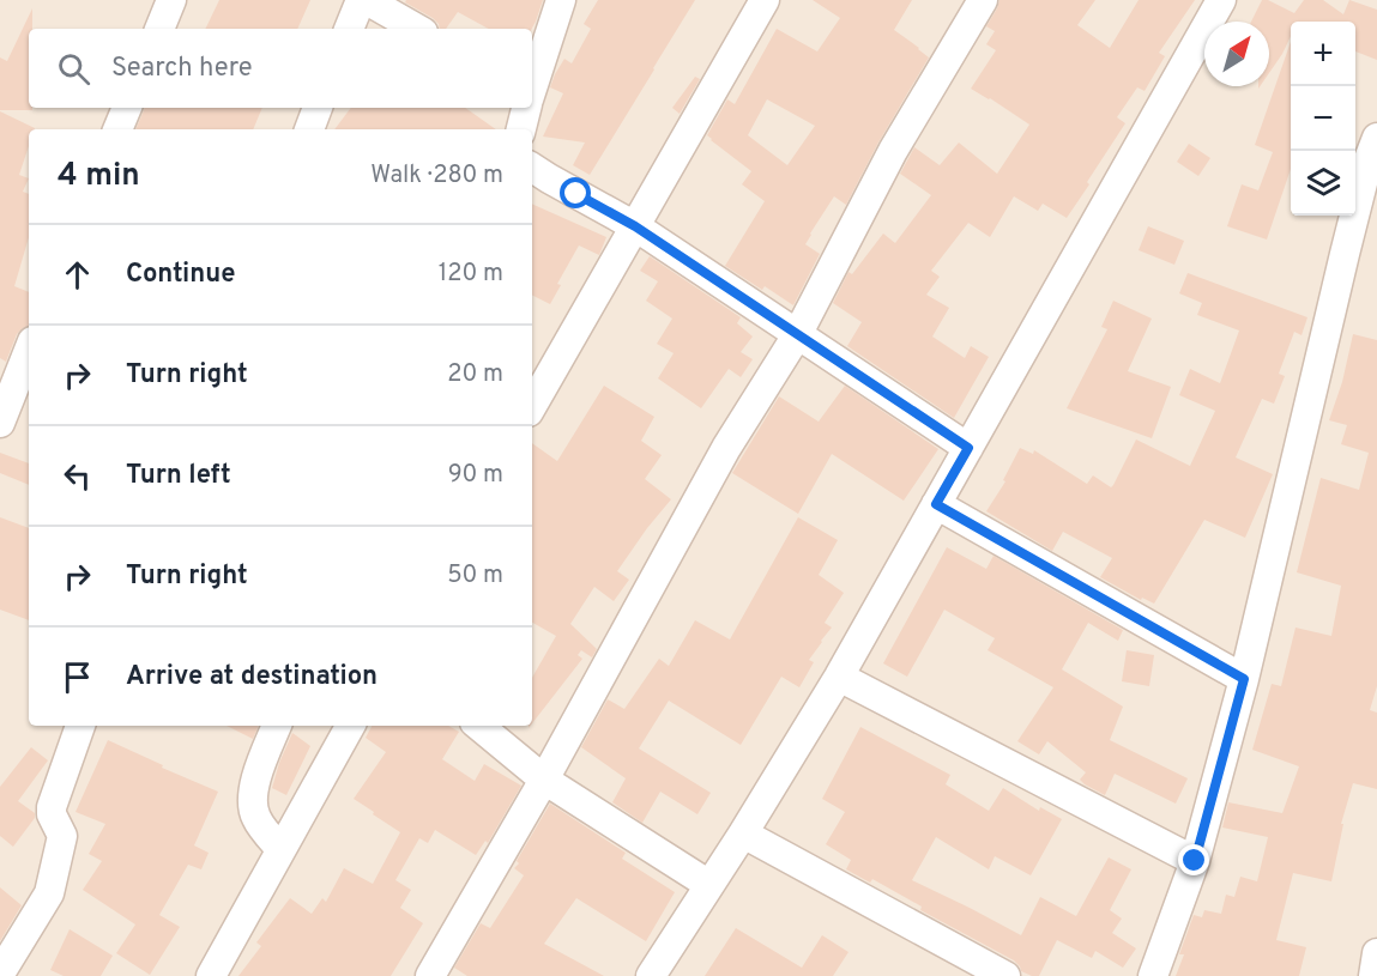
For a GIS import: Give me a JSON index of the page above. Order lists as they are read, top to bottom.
{
  "north": "top right",
  "page": {
    "map_buttons": ["+", "−"],
    "search": "Search here",
    "heading": ["4 min", "Walk · 280 m"],
    "list": [
      ["Continue", "120 m"],
      ["Turn right", "20 m"],
      ["Turn left", "90 m"],
      ["Turn right", "50 m"],
      "Arrive at destination"
    ]
  }
}
